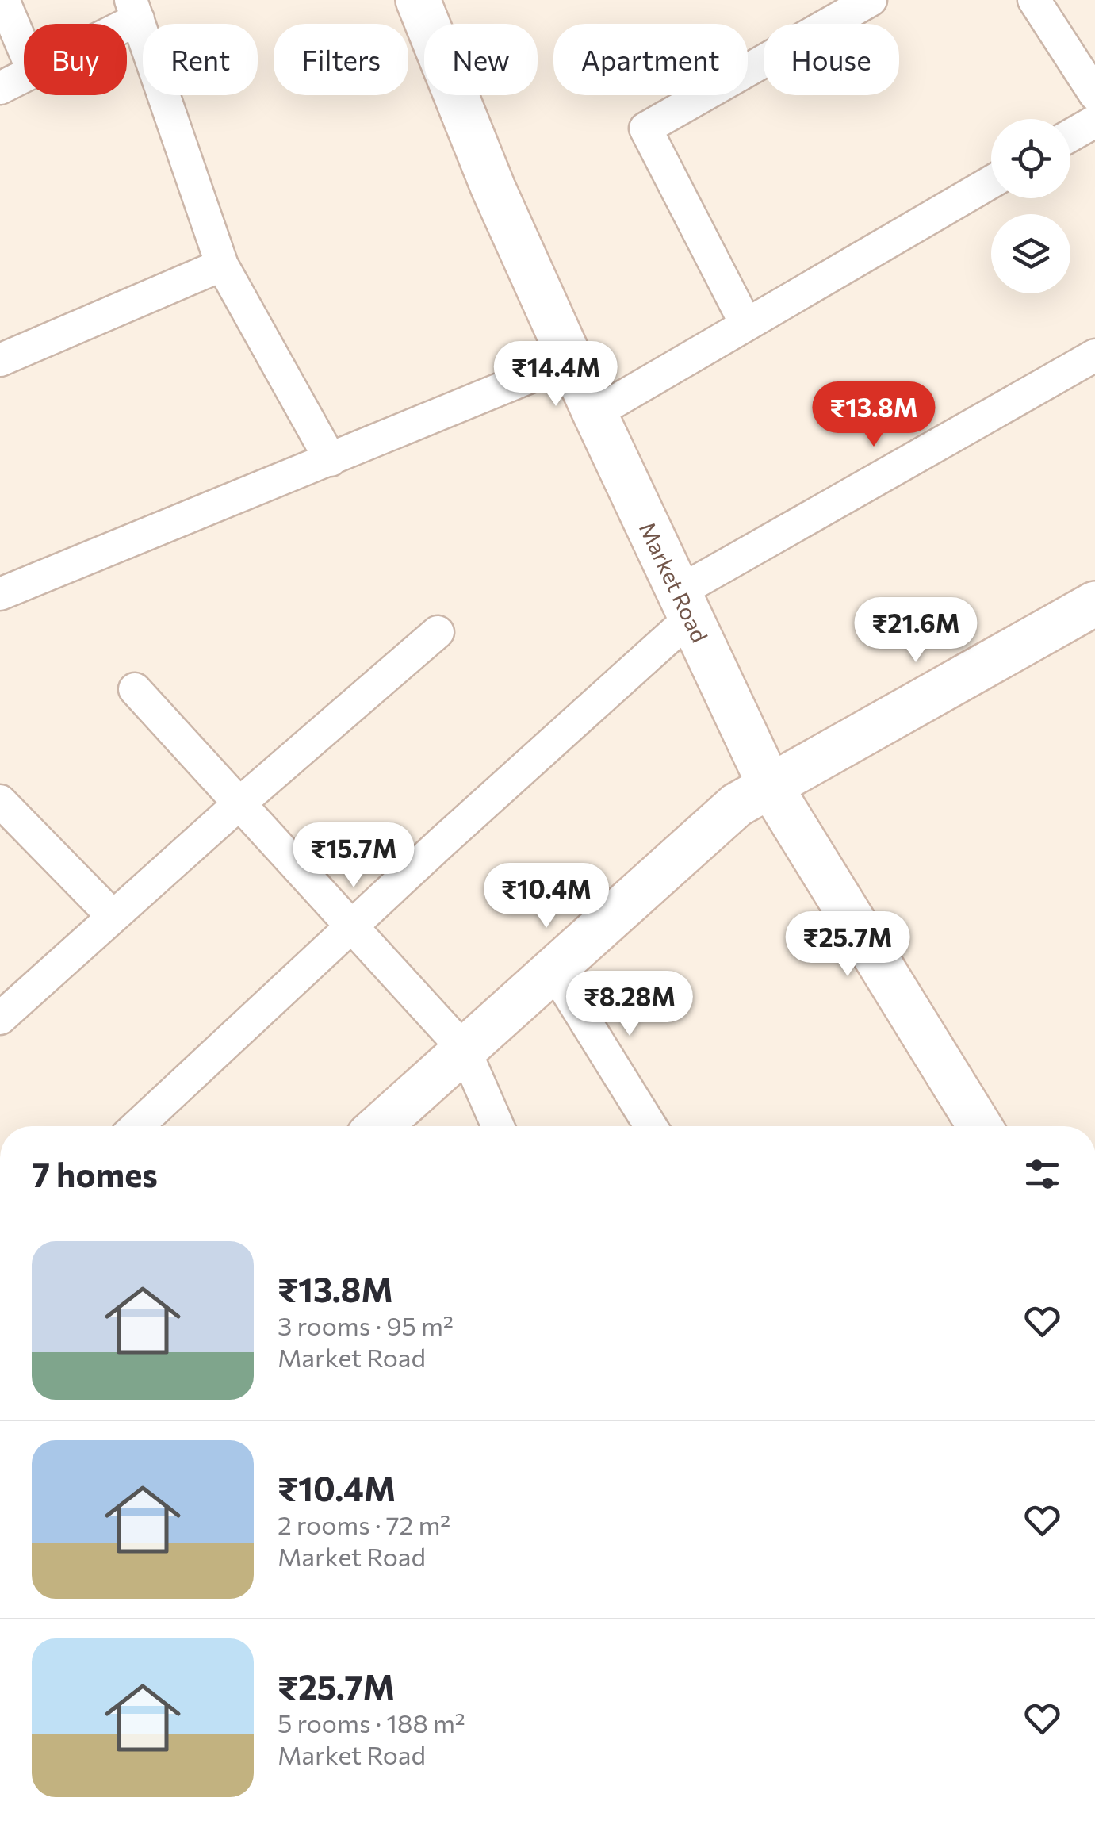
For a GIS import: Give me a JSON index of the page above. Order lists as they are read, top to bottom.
{
  "streets": {
    "street": ["Market Road"]
  },
  "page": {
    "chip": [
      "Buy",
      "Rent",
      "Filters",
      "New",
      "Apartment",
      "House"
    ],
    "price": [
      "₹14.4M",
      "₹13.8M",
      "₹21.6M",
      "₹15.7M",
      "₹10.4M",
      "₹25.7M",
      "₹8.28M"
    ],
    "heading": "7 homes",
    "list": [
      {
        "name": "₹13.8M",
        "note": "3 rooms · 95 m² · Market Road"
      },
      {
        "name": "₹10.4M",
        "note": "2 rooms · 72 m² · Market Road"
      },
      {
        "name": "₹25.7M",
        "note": "5 rooms · 188 m² · Market Road"
      }
    ]
  }
}
